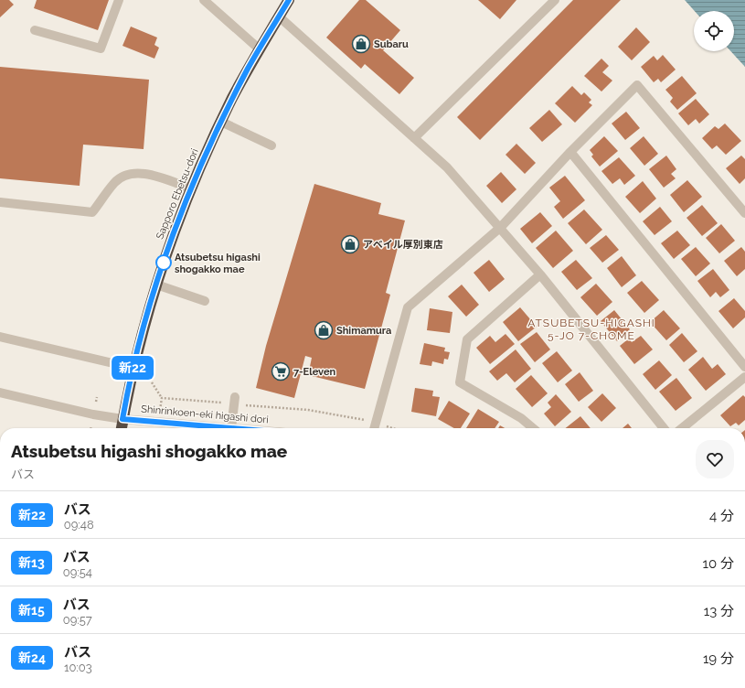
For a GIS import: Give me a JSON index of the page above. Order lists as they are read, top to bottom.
{
  "streets": {
    "highway": ["Sapporo Ebetsu-dori"],
    "street": ["Shinrinkoen-eki higashi dori"]
  },
  "crossings": [
    ["Sapporo Ebetsu-dori", "Shinrinkoen-eki higashi dori"]
  ],
  "districts": ["ATSUBETSU-HIGASHI 5-JO 7-CHOME"],
  "places": {
    "shop": ["Subaru", "アベイル厚別東店", "Shimamura"],
    "other": ["Atsubetsu higashi shogakko mae"],
    "supermarket": ["7-Eleven"]
  },
  "lines": ["bus line 新22"],
  "page": {
    "on_map": "新22",
    "heading": ["Atsubetsu higashi shogakko mae", "バス"],
    "list": [
      {
        "mark": "新22",
        "name": "バス",
        "note": "09:48",
        "value": "4 分"
      },
      {
        "mark": "新13",
        "name": "バス",
        "note": "09:54",
        "value": "10 分"
      },
      {
        "mark": "新15",
        "name": "バス",
        "note": "09:57",
        "value": "13 分"
      },
      {
        "mark": "新24",
        "name": "バス",
        "note": "10:03",
        "value": "19 分"
      }
    ]
  }
}
